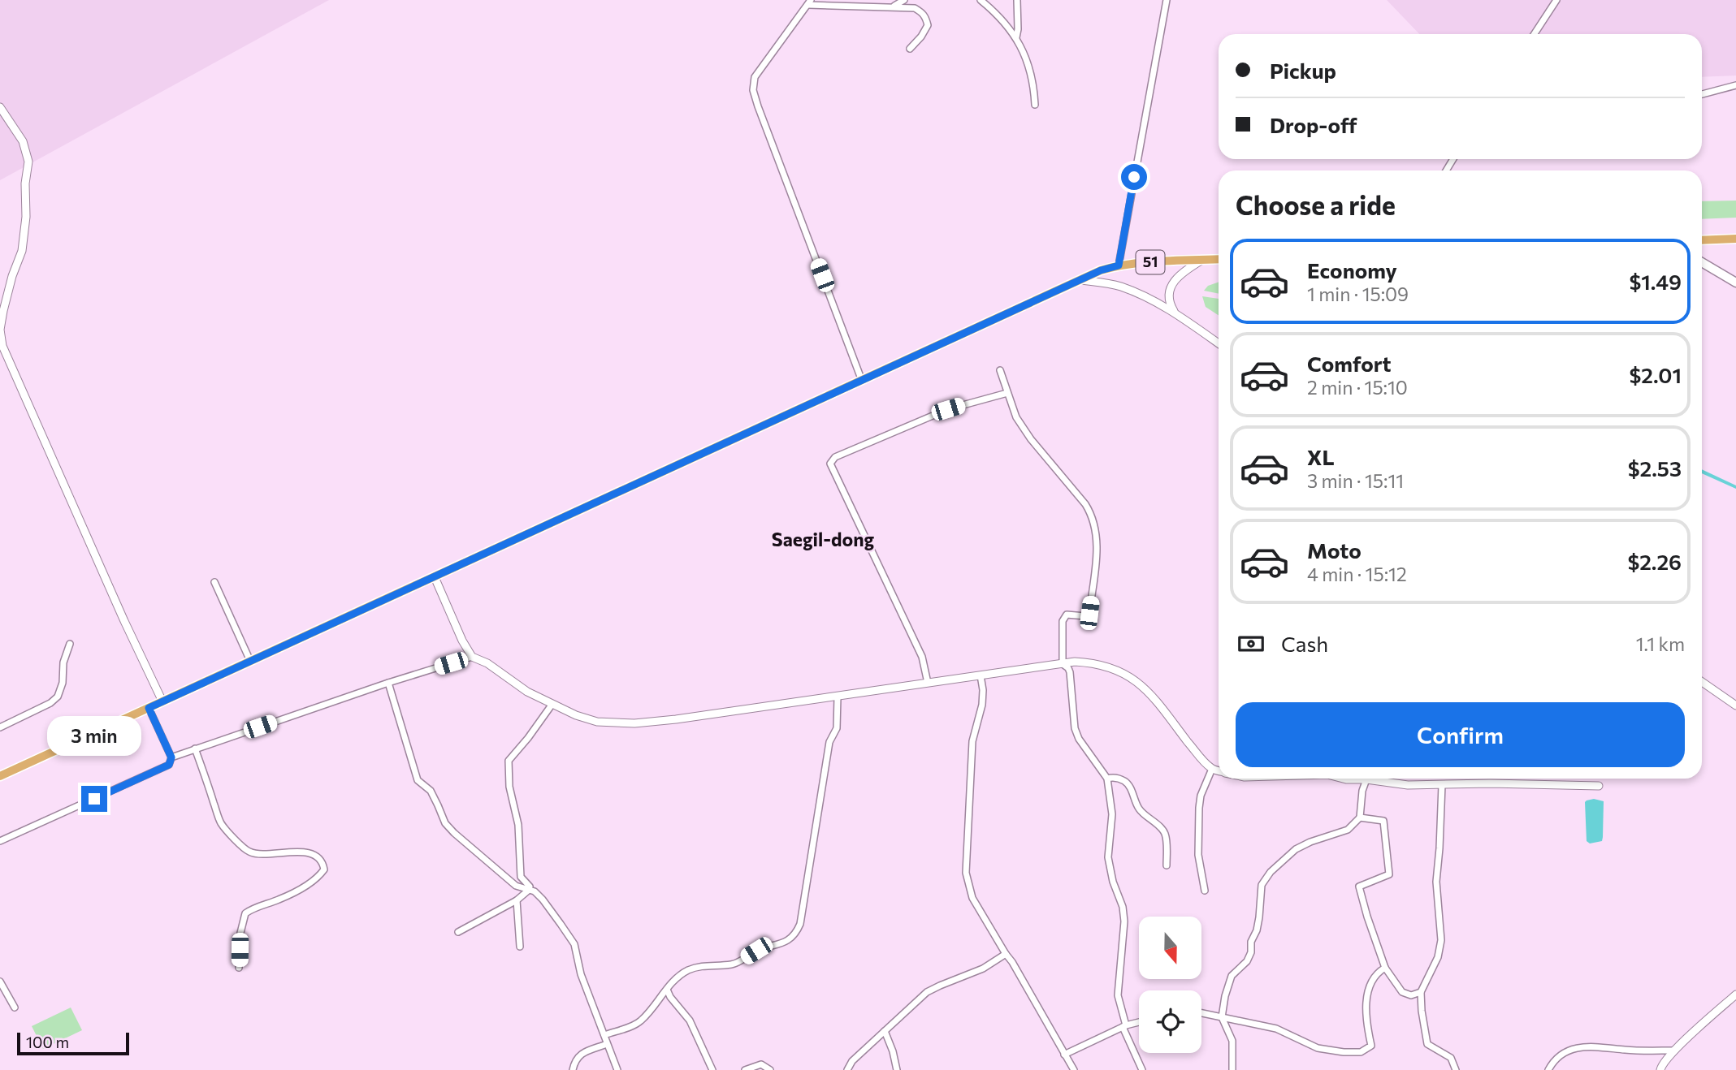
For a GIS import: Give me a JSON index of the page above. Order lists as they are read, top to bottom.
{
  "streets": {
    "main road": ["51"]
  },
  "districts": ["Saegil-dong"],
  "scale_bar": "100 m",
  "north": "bottom",
  "page": {
    "banner": ["Pickup", "Drop-off"],
    "heading": "Choose a ride",
    "list": [
      {
        "name": "Economy",
        "note": "1 min · 15:09",
        "value": "$1.49"
      },
      {
        "name": "Comfort",
        "note": "2 min · 15:10",
        "value": "$2.01"
      },
      {
        "name": "XL",
        "note": "3 min · 15:11",
        "value": "$2.53"
      },
      {
        "name": "Moto",
        "note": "4 min · 15:12",
        "value": "$2.26"
      }
    ],
    "pay": ["Cash", "1.1 km"],
    "buttons": "Confirm",
    "bubble": "3 min",
    "scale": "100 m"
  }
}
